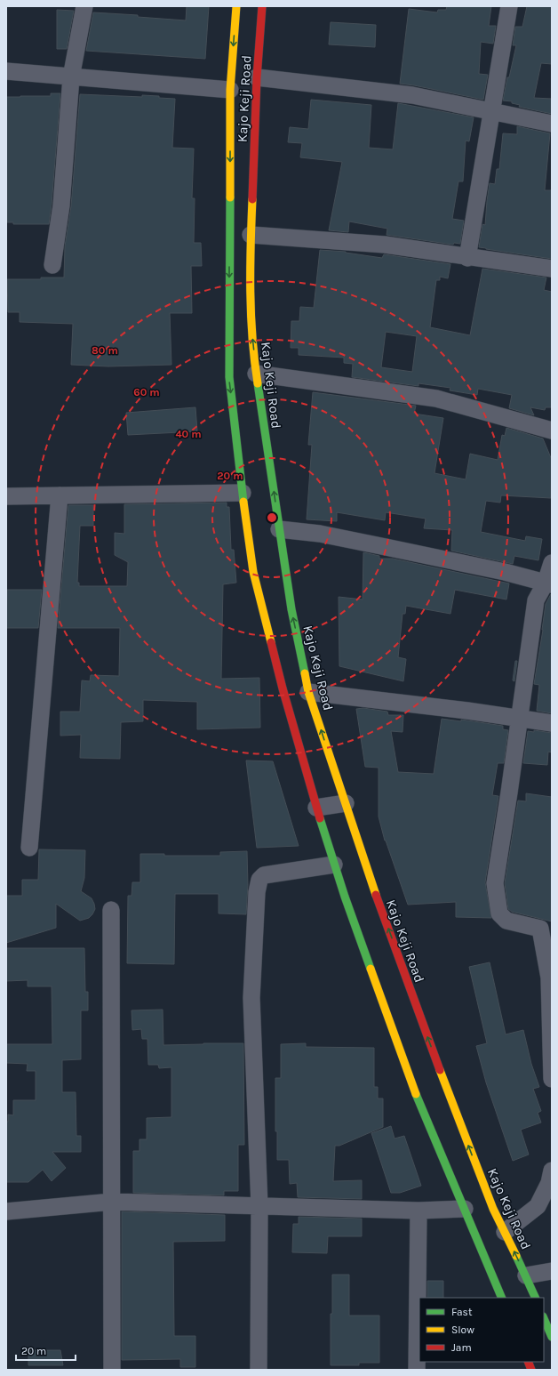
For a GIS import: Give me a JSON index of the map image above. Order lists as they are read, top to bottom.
{
  "streets": {
    "main road": ["Kajo Keji Road"]
  },
  "legend": ["Fast", "Slow", "Jam"],
  "scale_bar": "20 m",
  "rings": [
    "80 m",
    "60 m",
    "40 m",
    "20 m"
  ]
}
